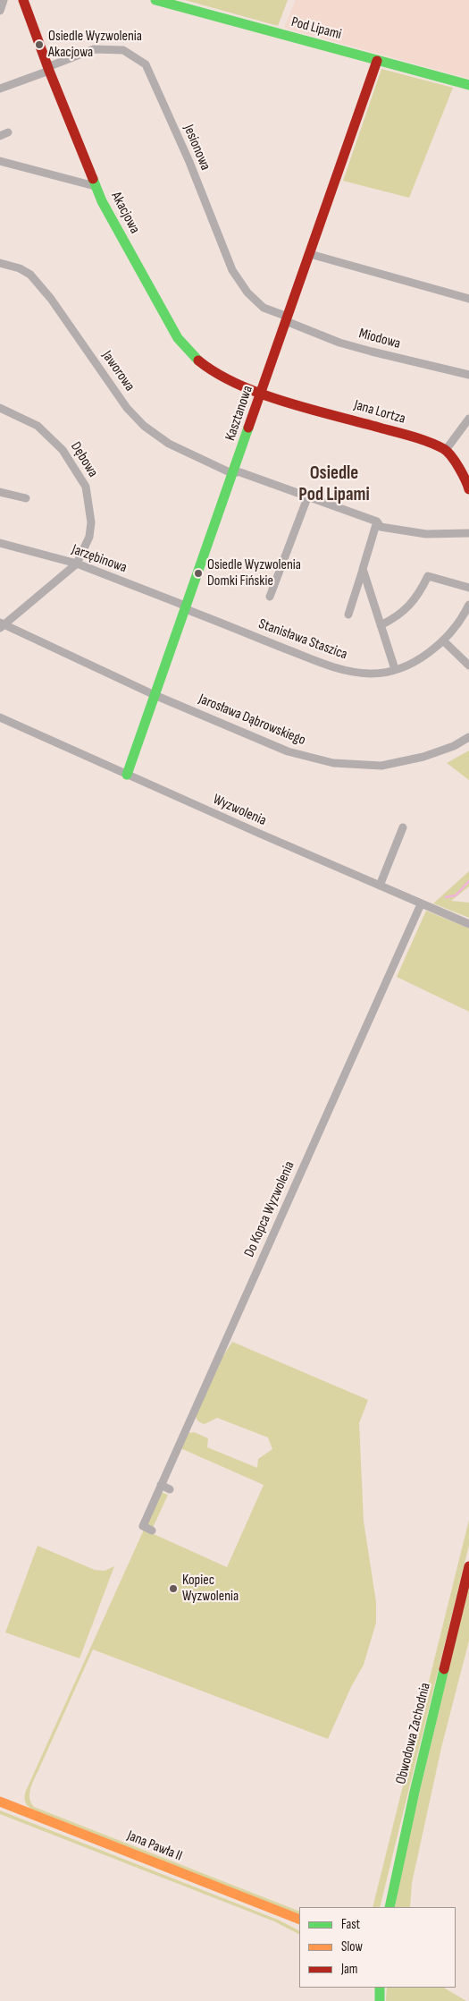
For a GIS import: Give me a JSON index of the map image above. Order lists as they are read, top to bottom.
{
  "streets": {
    "street": [
      "Pod Lipami",
      "Jesionowa",
      "Akacjowa",
      "Miodowa",
      "Jaworowa",
      "Jana Lortza",
      "Kasztanowa",
      "Dębowa",
      "Jarzębinowa",
      "Stanisława Staszica",
      "Jarosława Dąbrowskiego",
      "Wyzwolenia",
      "Do Kopca Wyzwolenia",
      "Obwodowa Zachodnia",
      "Jana Pawła II"
    ]
  },
  "crossings": [
    ["Pod Lipami", "Kasztanowa"],
    ["Jesionowa", "Akacjowa"],
    ["Jesionowa", "Miodowa"],
    ["Jesionowa", "Kasztanowa"],
    ["Akacjowa", "Jana Lortza"],
    ["Akacjowa", "Kasztanowa"],
    ["Miodowa", "Kasztanowa"],
    ["Jaworowa", "Kasztanowa"],
    ["Jana Lortza", "Kasztanowa"],
    ["Kasztanowa", "Jarzębinowa"],
    ["Kasztanowa", "Stanisława Staszica"],
    ["Kasztanowa", "Jarosława Dąbrowskiego"],
    ["Kasztanowa", "Wyzwolenia"],
    ["Dębowa", "Jarzębinowa"],
    ["Dębowa", "Jarosława Dąbrowskiego"],
    ["Jarzębinowa", "Stanisława Staszica"],
    ["Wyzwolenia", "Do Kopca Wyzwolenia"]
  ],
  "districts": ["Osiedle Pod Lipami"],
  "places": ["Osiedle Wyzwolenia Akacjowa", "Osiedle Wyzwolenia Domki Fińskie", "Kopiec Wyzwolenia"],
  "legend": ["Fast", "Slow", "Jam"]
}
